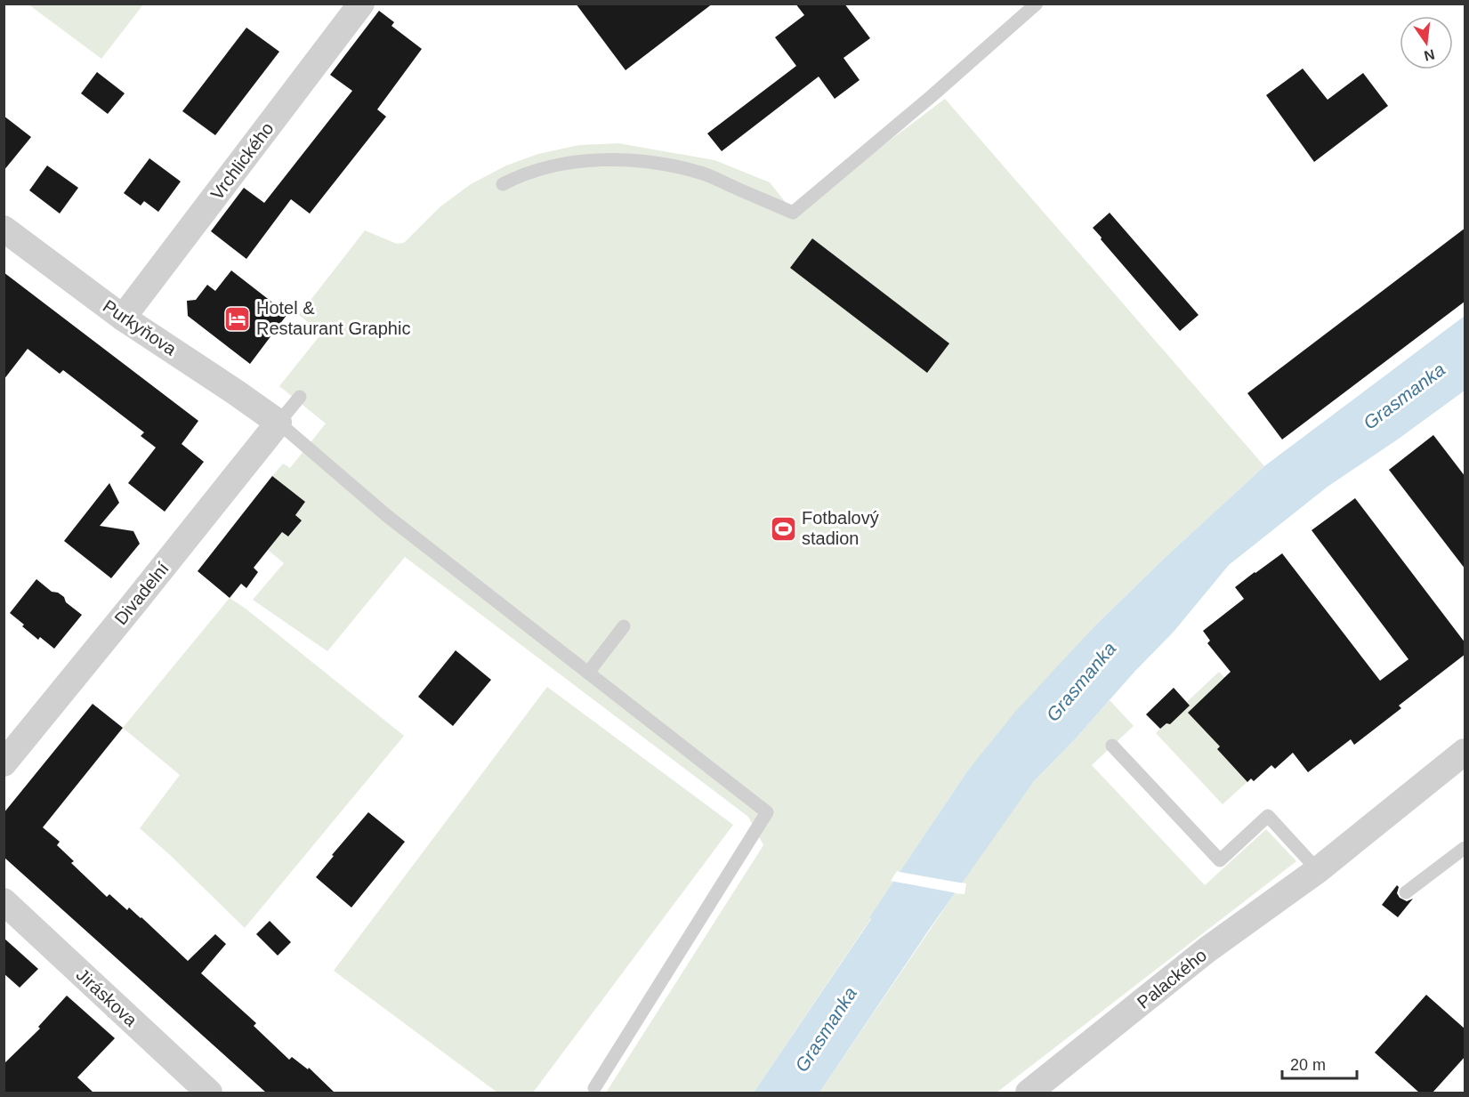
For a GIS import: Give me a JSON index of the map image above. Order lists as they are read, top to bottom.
{
  "streets": {
    "street": [
      "Vrchlického",
      "Purkyňova",
      "Divadelní",
      "Palackého",
      "Jiráskova"
    ]
  },
  "crossings": [
    ["Vrchlického", "Purkyňova"],
    ["Purkyňova", "Divadelní"]
  ],
  "water": ["Grasmanka"],
  "places": {
    "hotel": ["Hotel & Restaurant Graphic"],
    "sports": ["Fotbalový stadion"]
  },
  "scale_bar": "20 m",
  "north": "bottom"
}
